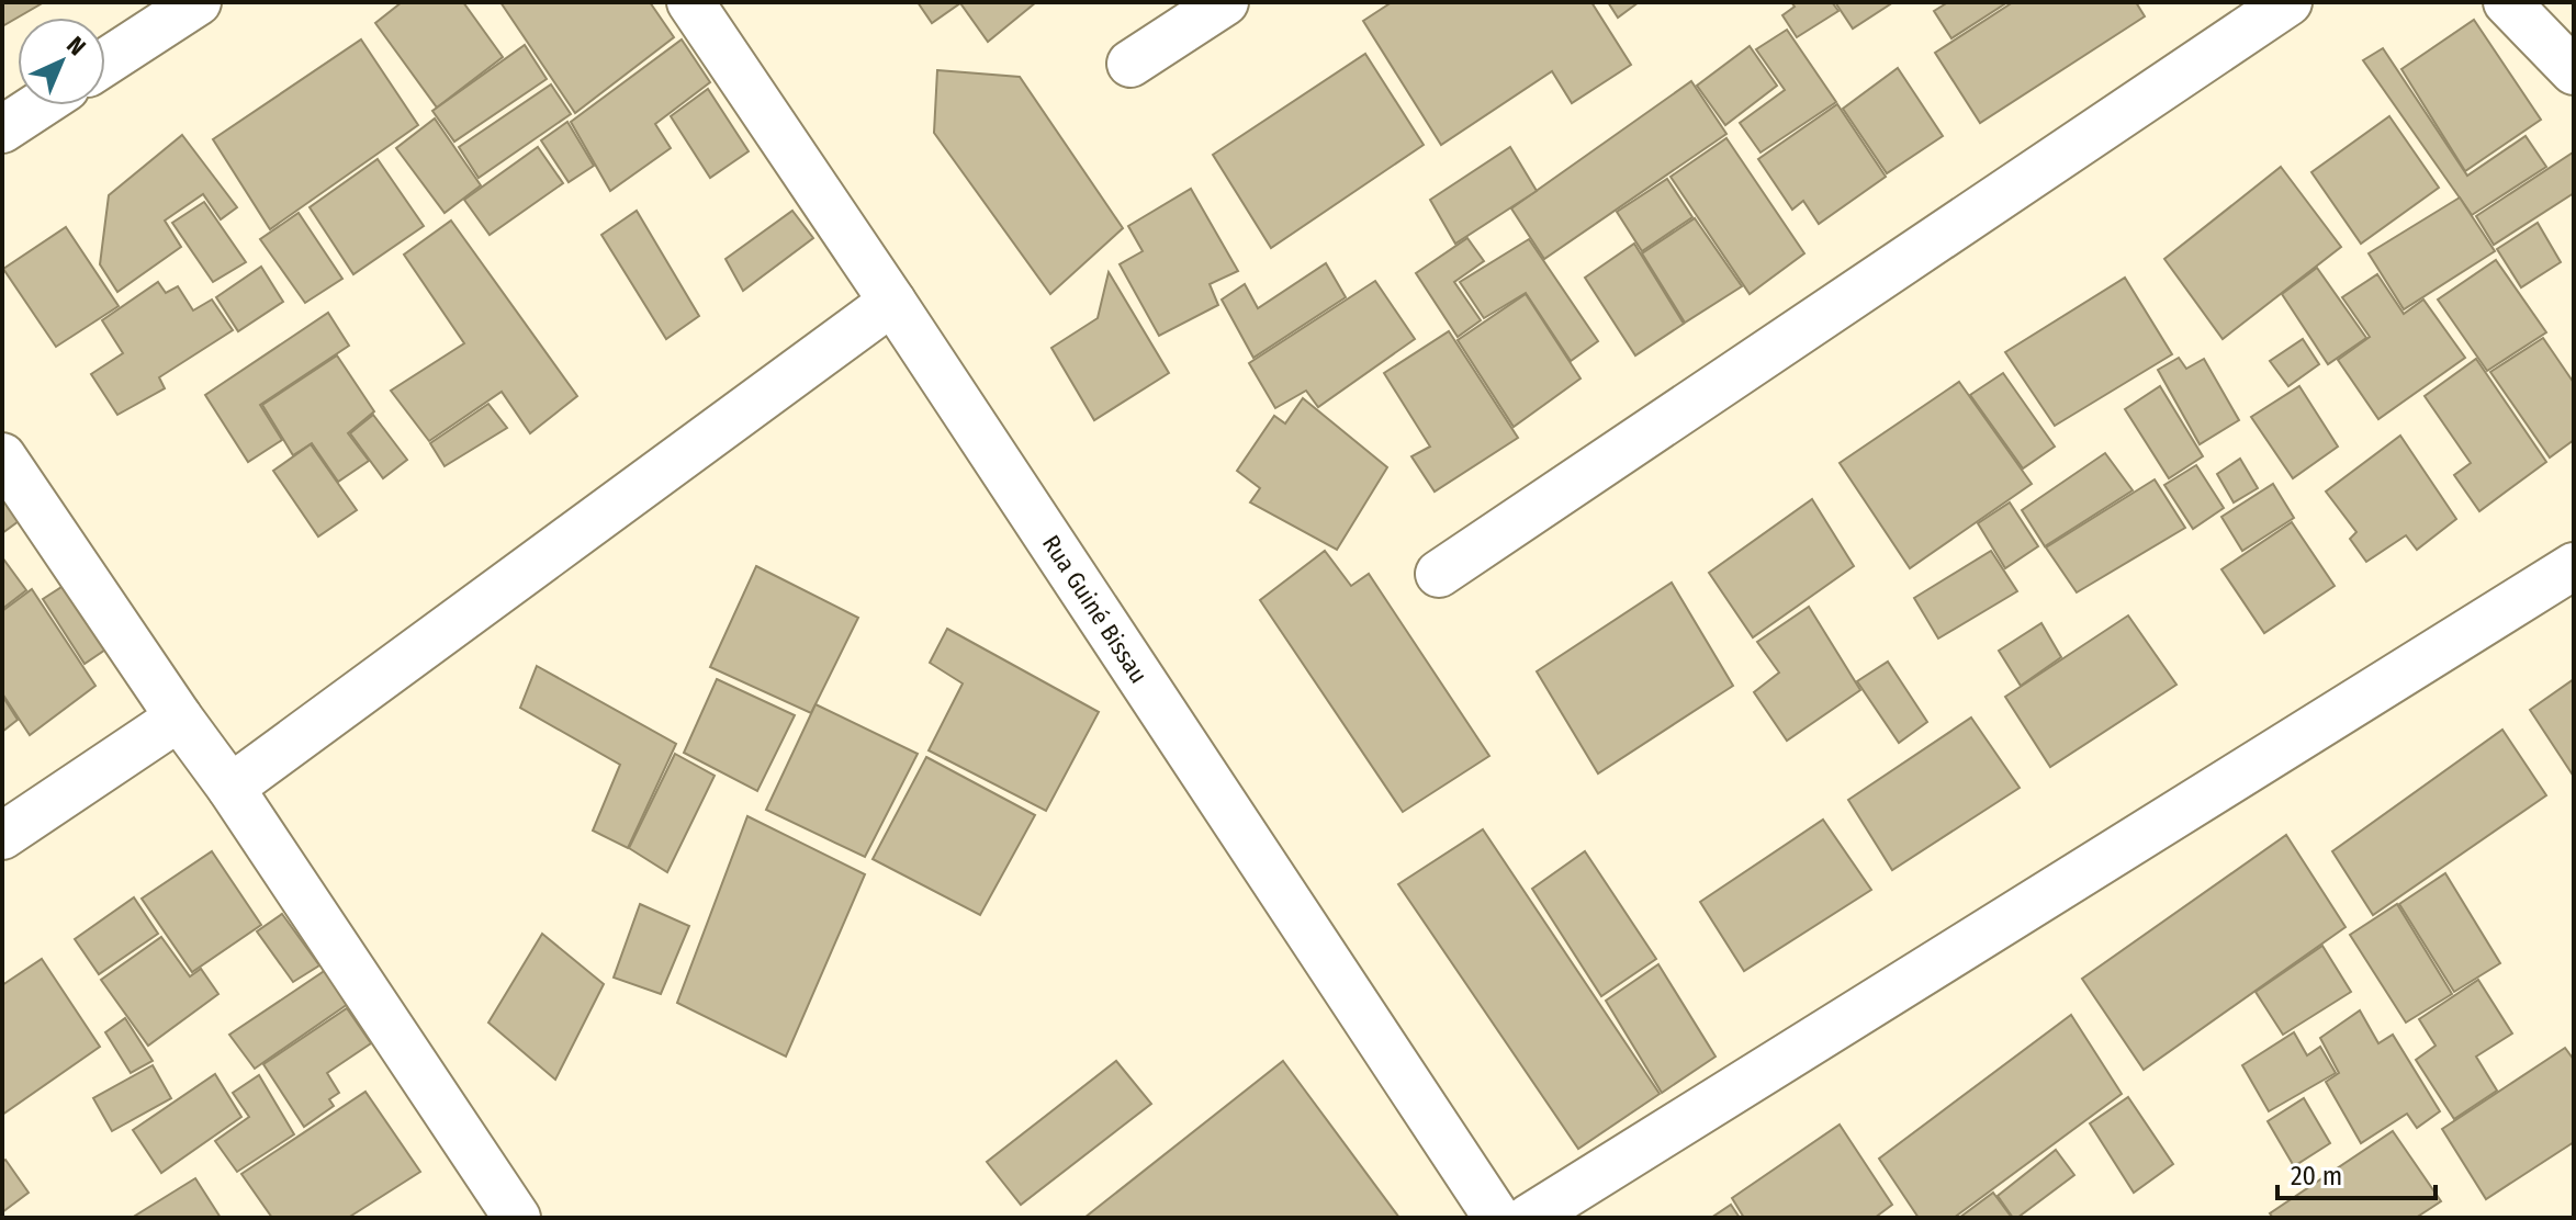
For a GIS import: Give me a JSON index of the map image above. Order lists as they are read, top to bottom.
{
  "streets": {
    "street": ["Rua Guiné Bissau"]
  },
  "scale_bar": "20 m",
  "north": "top right"
}
